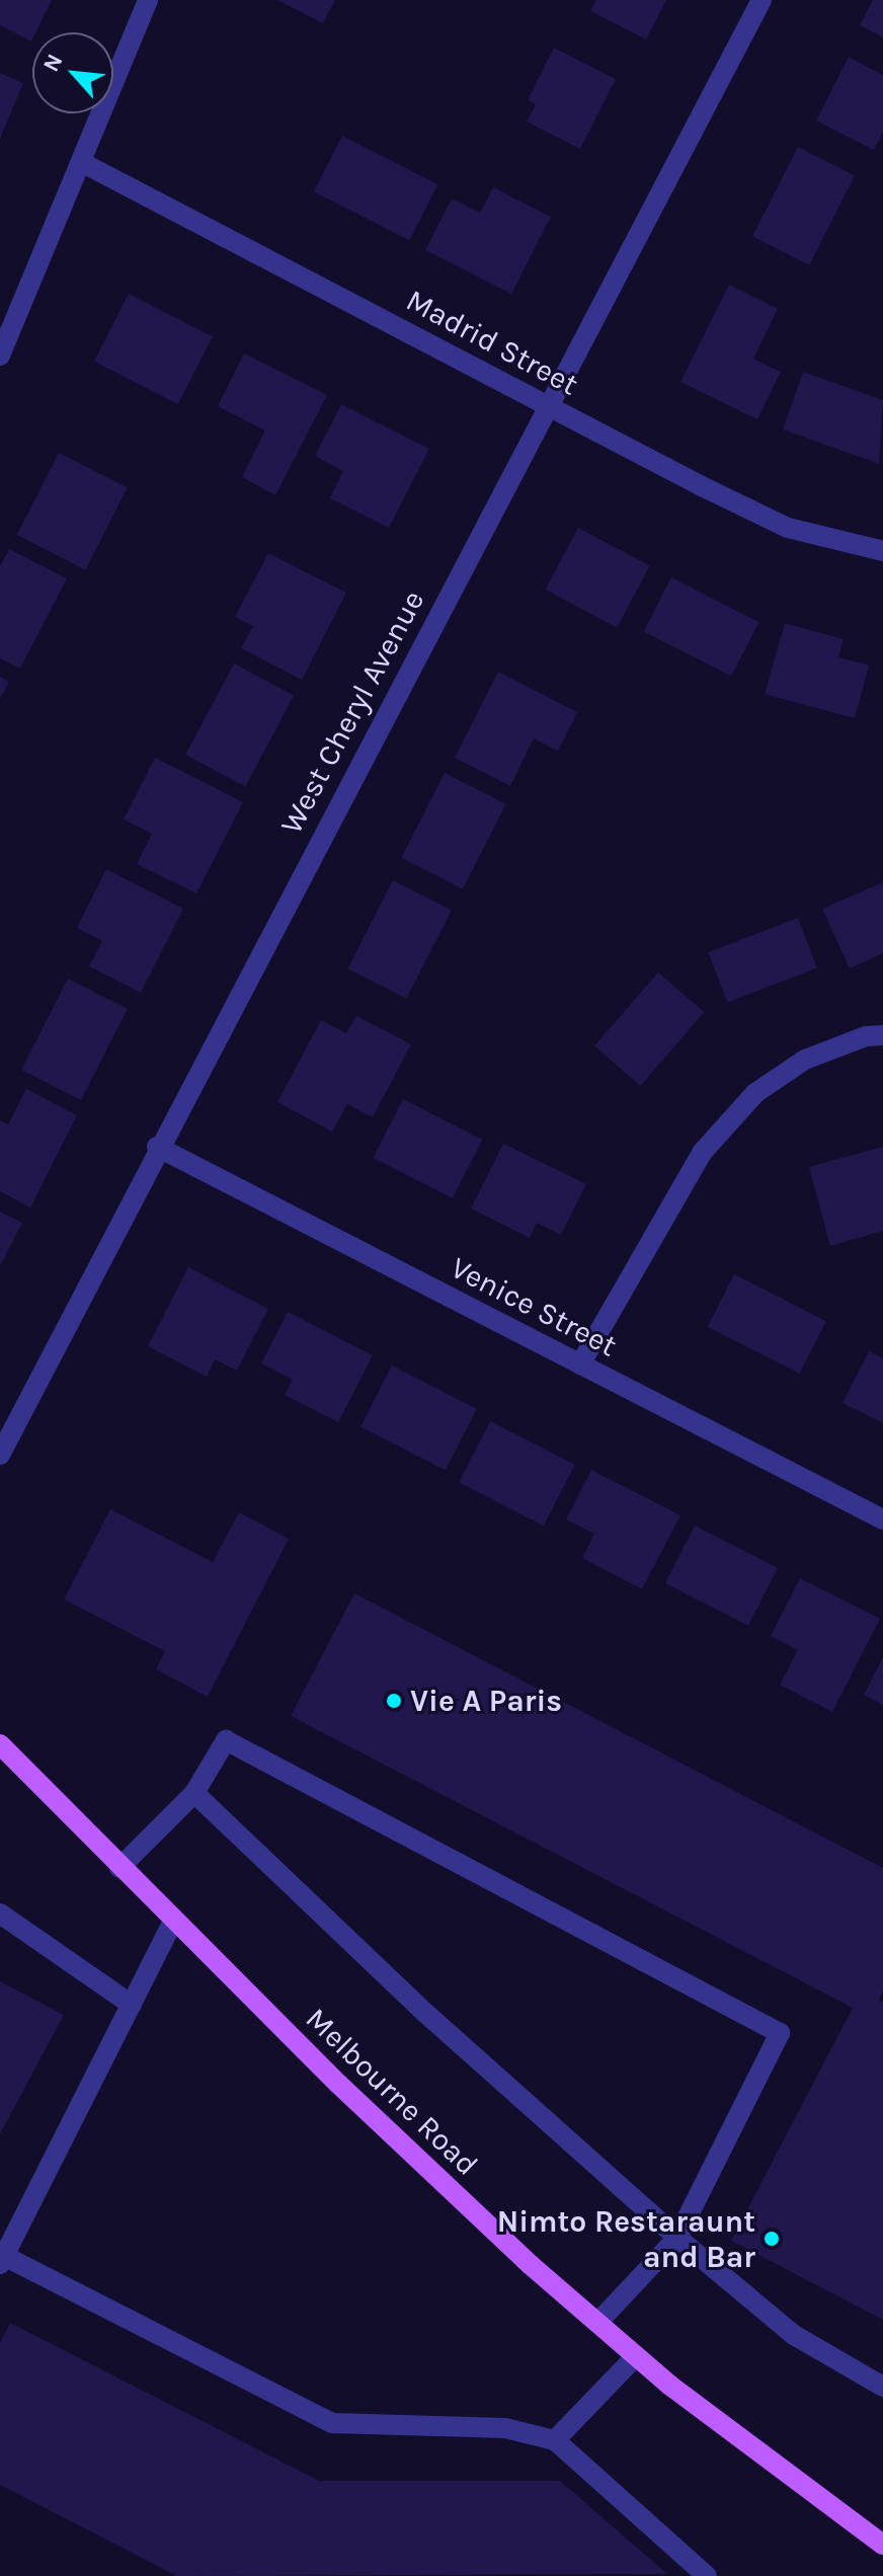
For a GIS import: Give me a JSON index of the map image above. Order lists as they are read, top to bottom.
{
  "streets": {
    "main road": ["Melbourne Road"],
    "street": ["Madrid Street", "West Cheryl Avenue", "Venice Street"]
  },
  "crossings": [
    ["Madrid Street", "West Cheryl Avenue"],
    ["West Cheryl Avenue", "Venice Street"]
  ],
  "places": ["Vie A Paris", "Nimto Restaraunt and Bar"],
  "north": "top left"
}
